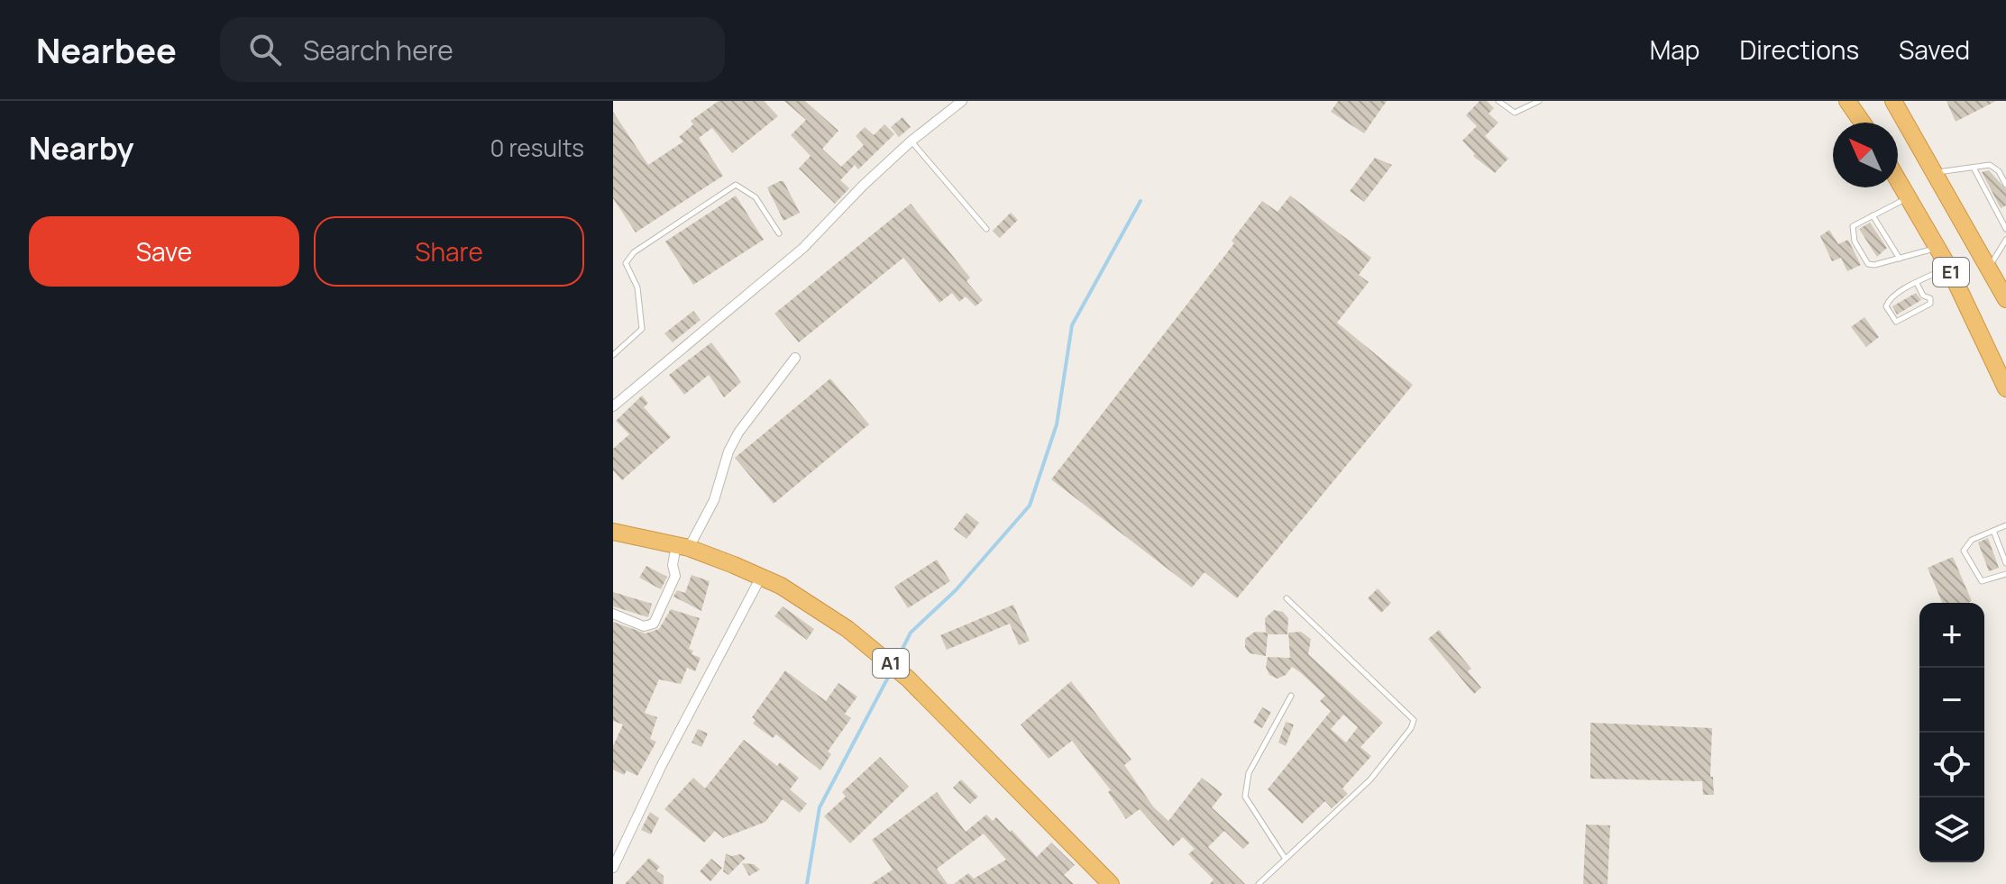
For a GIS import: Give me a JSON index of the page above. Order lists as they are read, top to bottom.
{
  "streets": {
    "highway": ["E1", "A1"]
  },
  "north": "top left",
  "page": {
    "header": "Nearbee",
    "search": "Search here",
    "nav": ["Map", "Directions", "Saved"],
    "heading": ["Nearby", "0 results"],
    "buttons": ["Save", "Share"],
    "map_buttons": ["+", "−"]
  }
}
